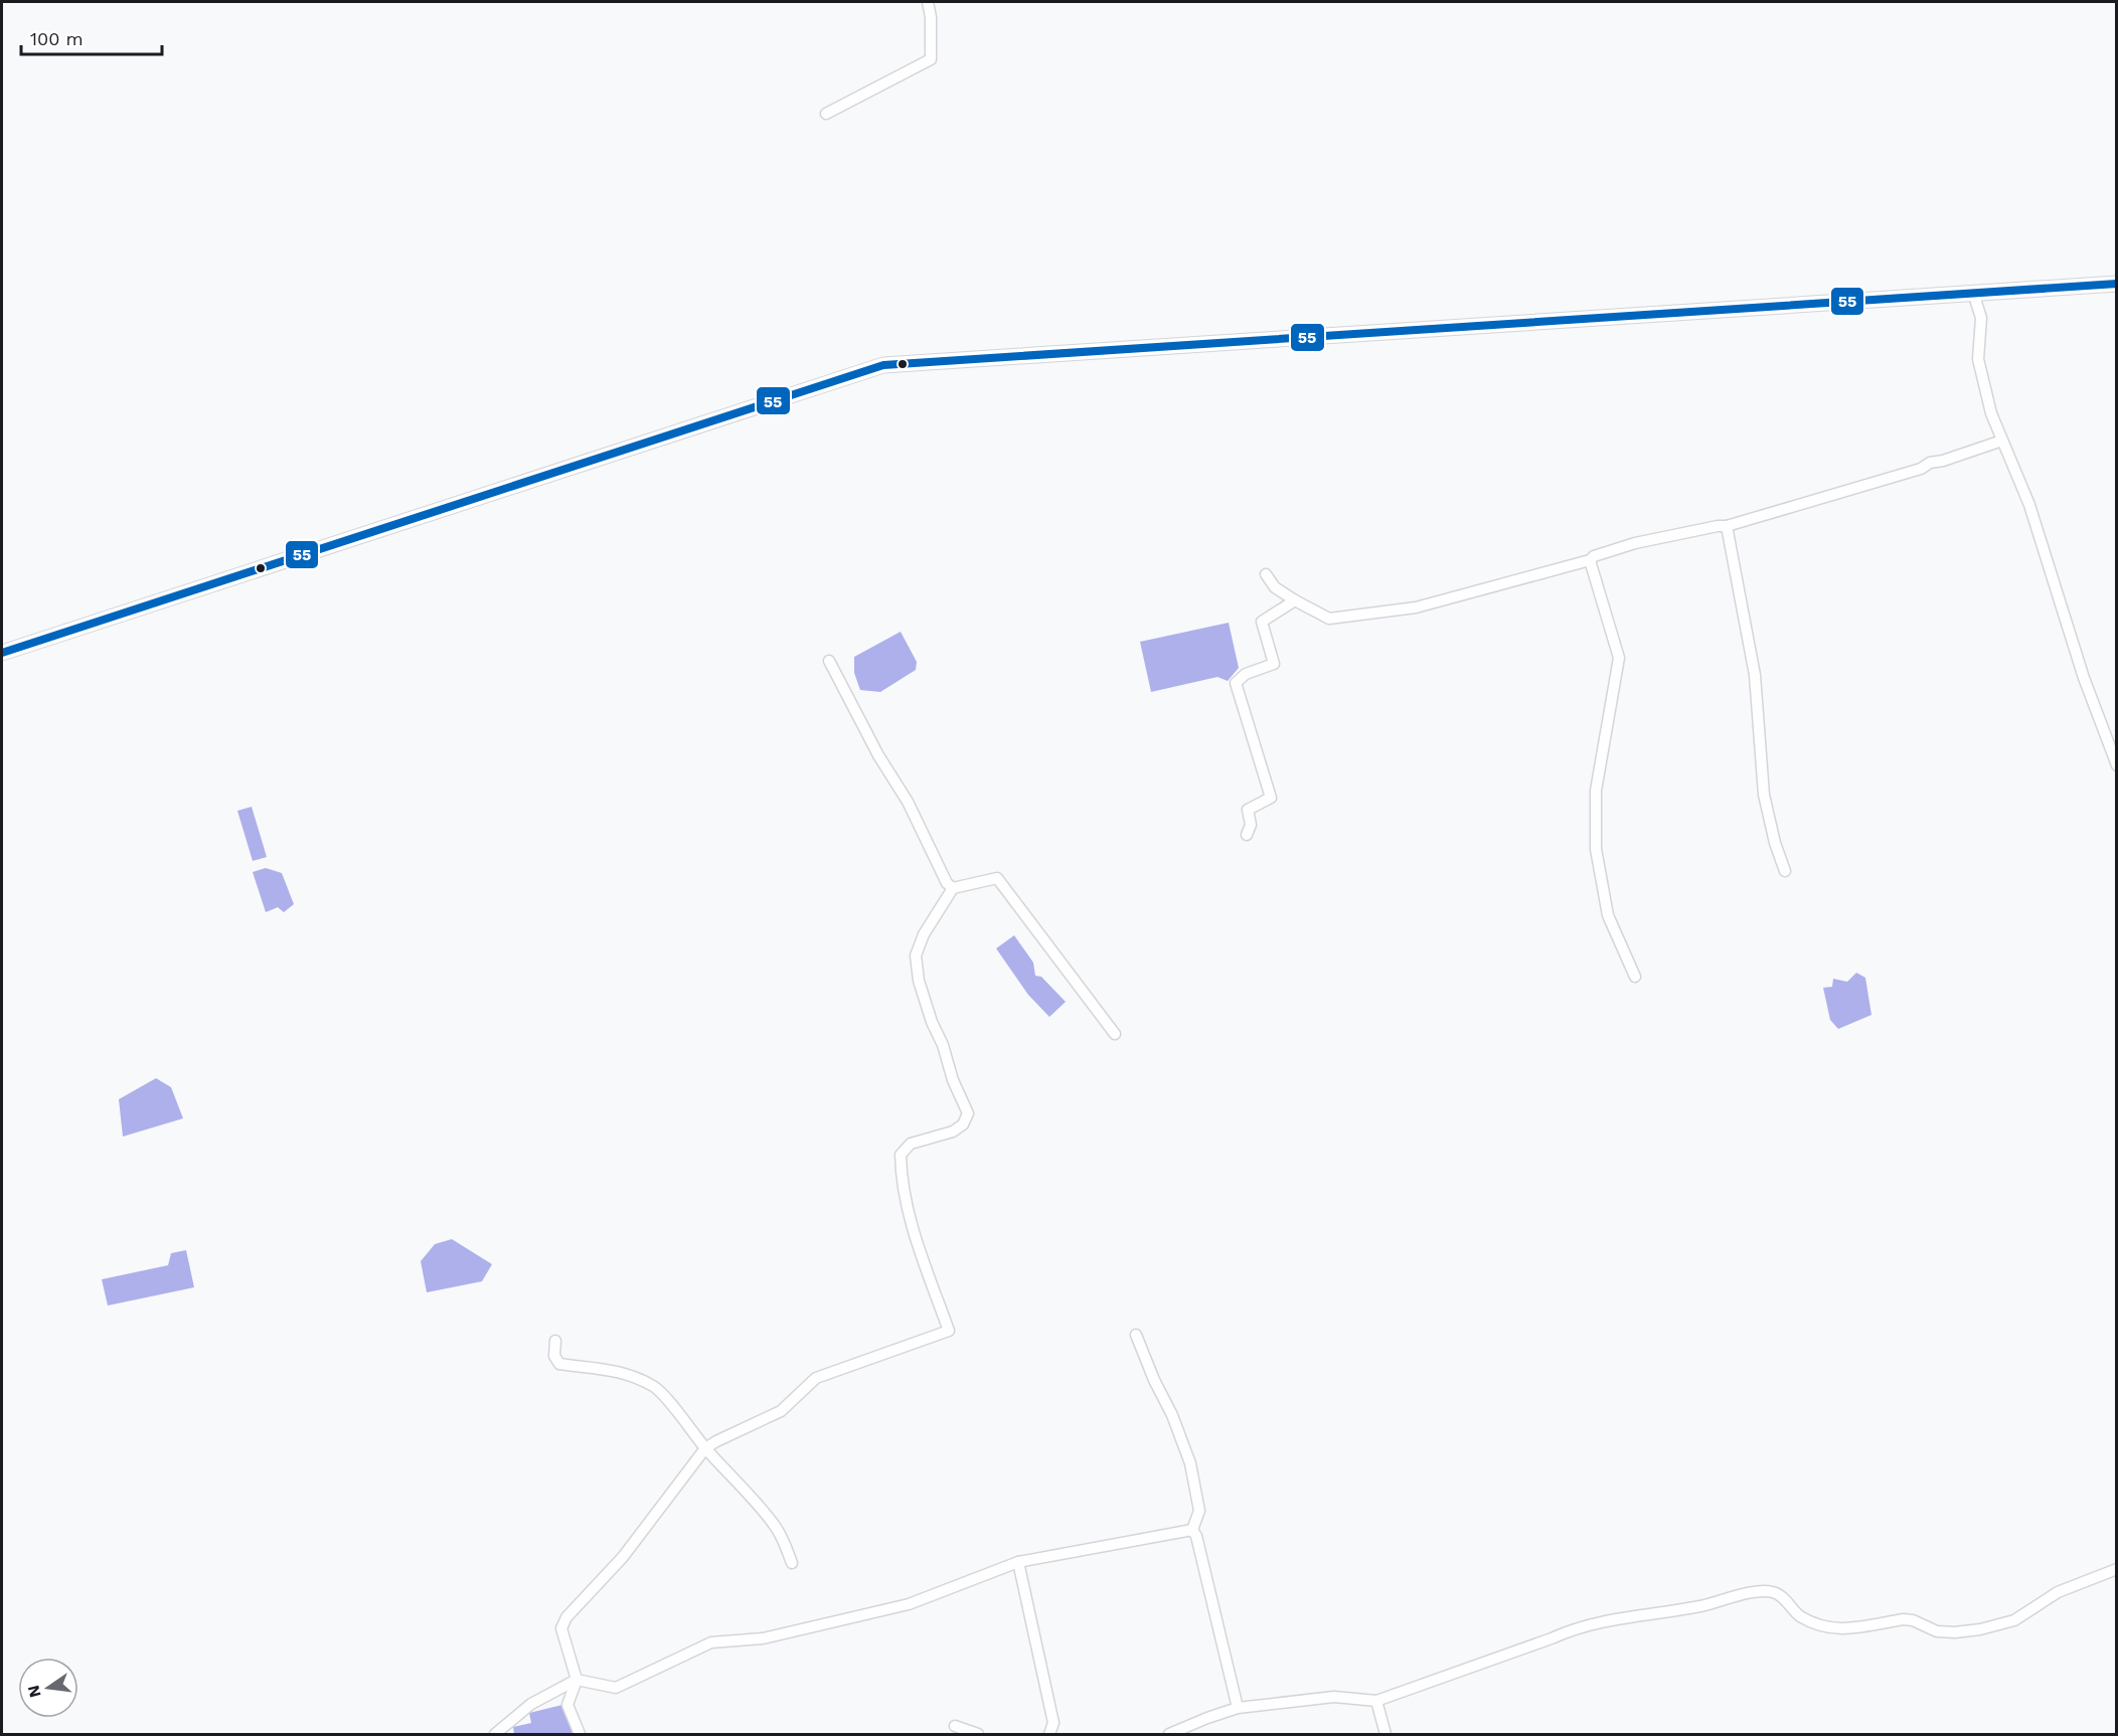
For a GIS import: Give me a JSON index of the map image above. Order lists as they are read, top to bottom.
{
  "lines": ["transit line 55"],
  "scale_bar": "100 m",
  "north": "left"
}
